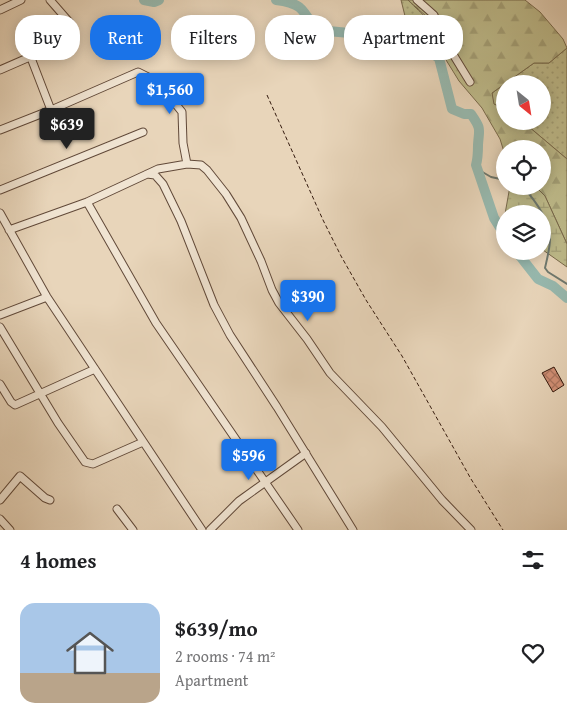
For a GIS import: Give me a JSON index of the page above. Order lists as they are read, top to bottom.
{
  "north": "bottom right",
  "page": {
    "chip": [
      "Buy",
      "Rent",
      "Filters",
      "New",
      "Apartment"
    ],
    "price": [
      "$1,560",
      "$639",
      "$390",
      "$596"
    ],
    "heading": "4 homes",
    "list": [
      {
        "name": "$639/mo",
        "note": "2 rooms · 74 m² · Apartment"
      }
    ]
  }
}
